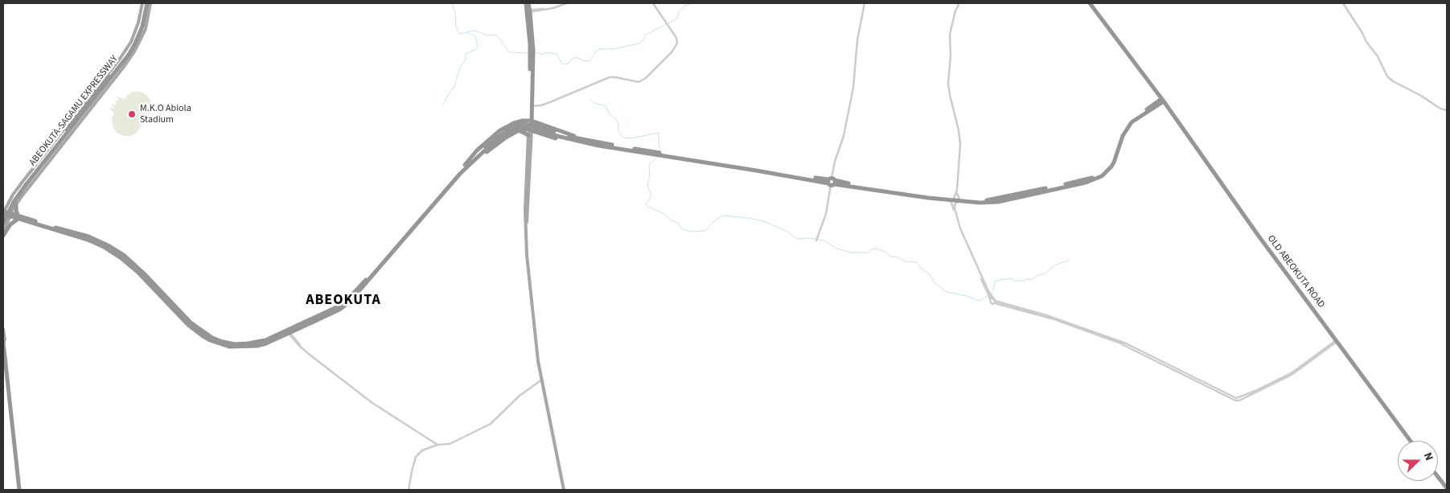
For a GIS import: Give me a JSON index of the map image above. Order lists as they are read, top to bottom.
{
  "streets": {
    "highway": ["ABEOKUTA-SAGAMU EXPRESSWAY", "OLD ABEOKUTA ROAD"]
  },
  "districts": ["ABEOKUTA"],
  "places": ["M.K.O Abiola Stadium"],
  "north": "right"
}
